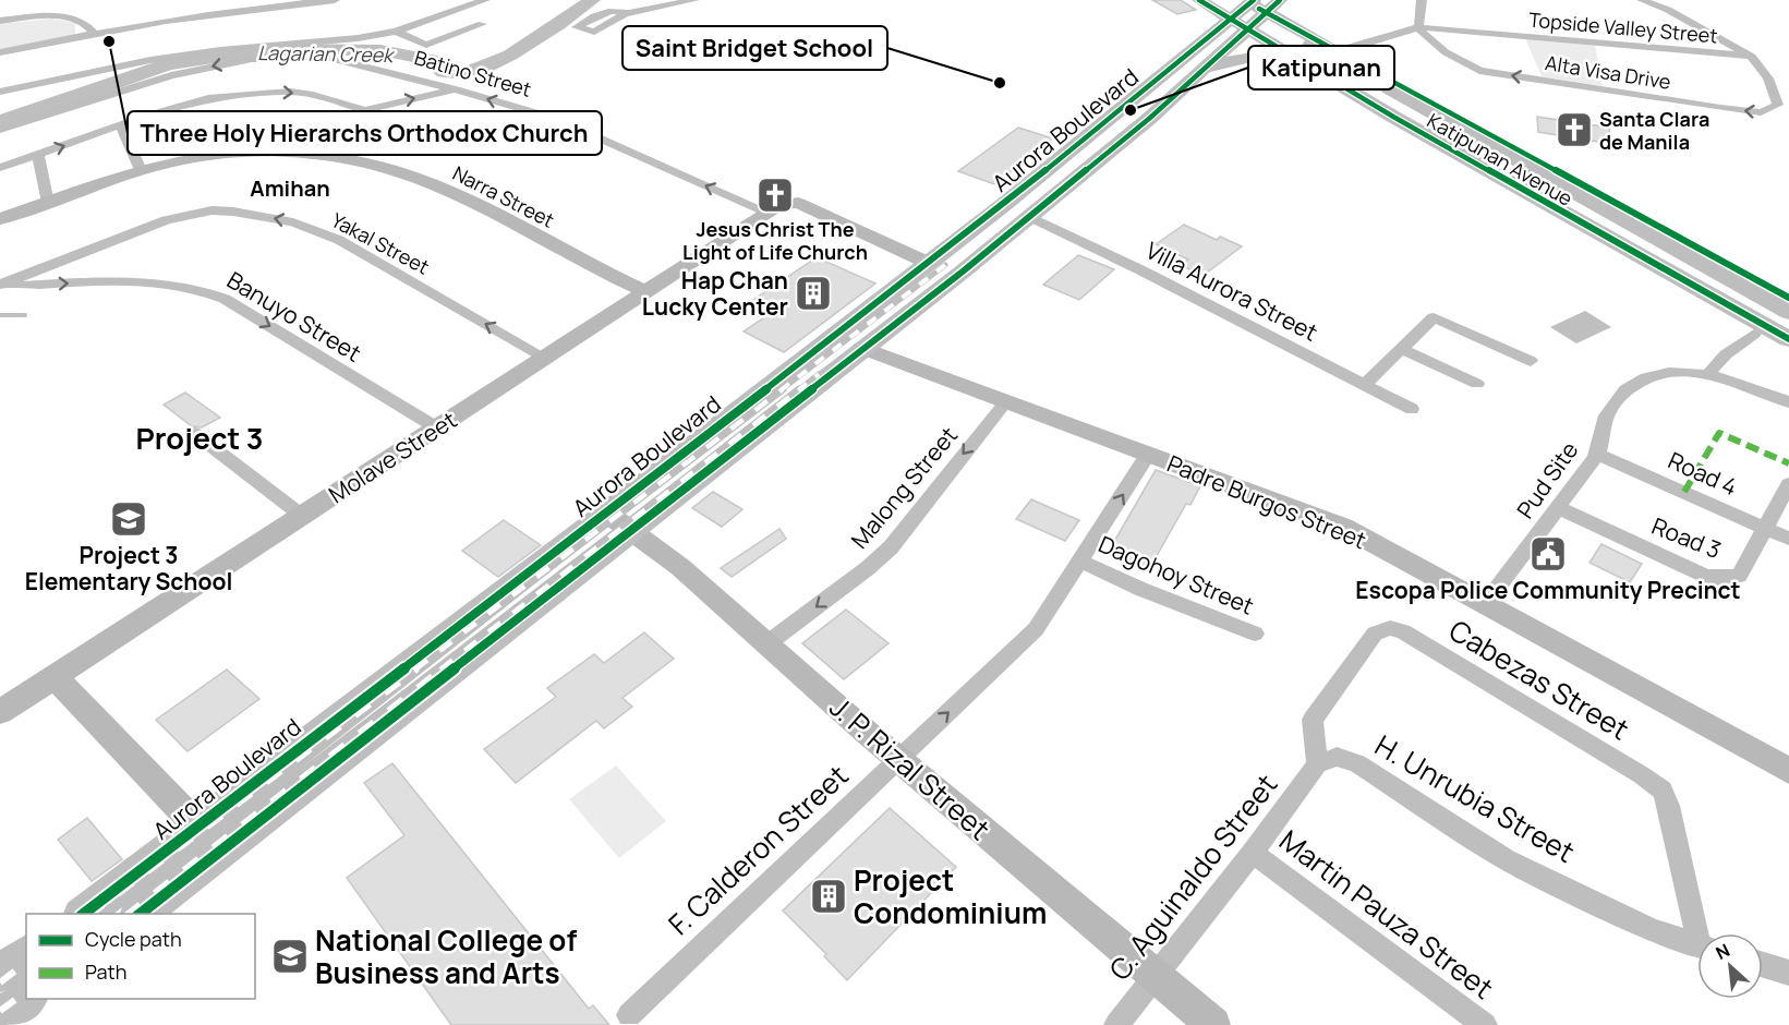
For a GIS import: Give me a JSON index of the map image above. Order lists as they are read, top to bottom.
{
  "streets": {
    "main road": ["Aurora Boulevard", "Katipunan Avenue"],
    "street": [
      "Topside Valley Street",
      "Alta Visa Drive",
      "Batino Street",
      "Narra Street",
      "Yakal Street",
      "Villa Aurora Street",
      "Banuyo Street",
      "Molave Street",
      "Road 4",
      "Pud Site",
      "Malong Street",
      "Padre Burgos Street",
      "Road 3",
      "Dagohoy Street",
      "Cabezas Street",
      "J. P. Rizal Street",
      "H. Unrubia Street",
      "F. Calderon Street",
      "C. Aguinaldo Street",
      "Martin Pauza Street"
    ]
  },
  "crossings": [
    ["Topside Valley Street", "Alta Visa Drive"],
    ["Topside Valley Street", "Katipunan Avenue"],
    ["Batino Street", "Molave Street"],
    ["Aurora Boulevard", "Katipunan Avenue"],
    ["Aurora Boulevard", "Villa Aurora Street"],
    ["Aurora Boulevard", "Molave Street"],
    ["Aurora Boulevard", "Padre Burgos Street"],
    ["Aurora Boulevard", "J. P. Rizal Street"],
    ["Narra Street", "Molave Street"],
    ["Yakal Street", "Banuyo Street"],
    ["Yakal Street", "Molave Street"],
    ["Banuyo Street", "Molave Street"],
    ["Road 4", "Pud Site"],
    ["Road 4", "Road 3"],
    ["Pud Site", "Padre Burgos Street"],
    ["Pud Site", "Road 3"],
    ["Malong Street", "Padre Burgos Street"],
    ["Malong Street", "J. P. Rizal Street"],
    ["Padre Burgos Street", "F. Calderon Street"],
    ["Dagohoy Street", "F. Calderon Street"],
    ["Cabezas Street", "H. Unrubia Street"],
    ["Cabezas Street", "C. Aguinaldo Street"],
    ["J. P. Rizal Street", "F. Calderon Street"],
    ["J. P. Rizal Street", "C. Aguinaldo Street"],
    ["H. Unrubia Street", "C. Aguinaldo Street"],
    ["C. Aguinaldo Street", "Martin Pauza Street"]
  ],
  "one_way": ["Malong Street", "F. Calderon Street"],
  "districts": ["Amihan", "Project 3"],
  "water": ["Lagarian Creek"],
  "places": {
    "other": ["Three Holy Hierarchs Orthodox Church", "Saint Bridget School", "Katipunan"],
    "church": ["Santa Clara de Manila", "Jesus Christ The Light of Life Church"],
    "building": ["Hap Chan Lucky Center", "Project Condominium"],
    "school or university": ["Project 3 Elementary School", "National College of Business and Arts"],
    "public building": ["Escopa Police Community Precinct"]
  },
  "legend": ["Cycle path", "Path"],
  "north": "top left"
}
